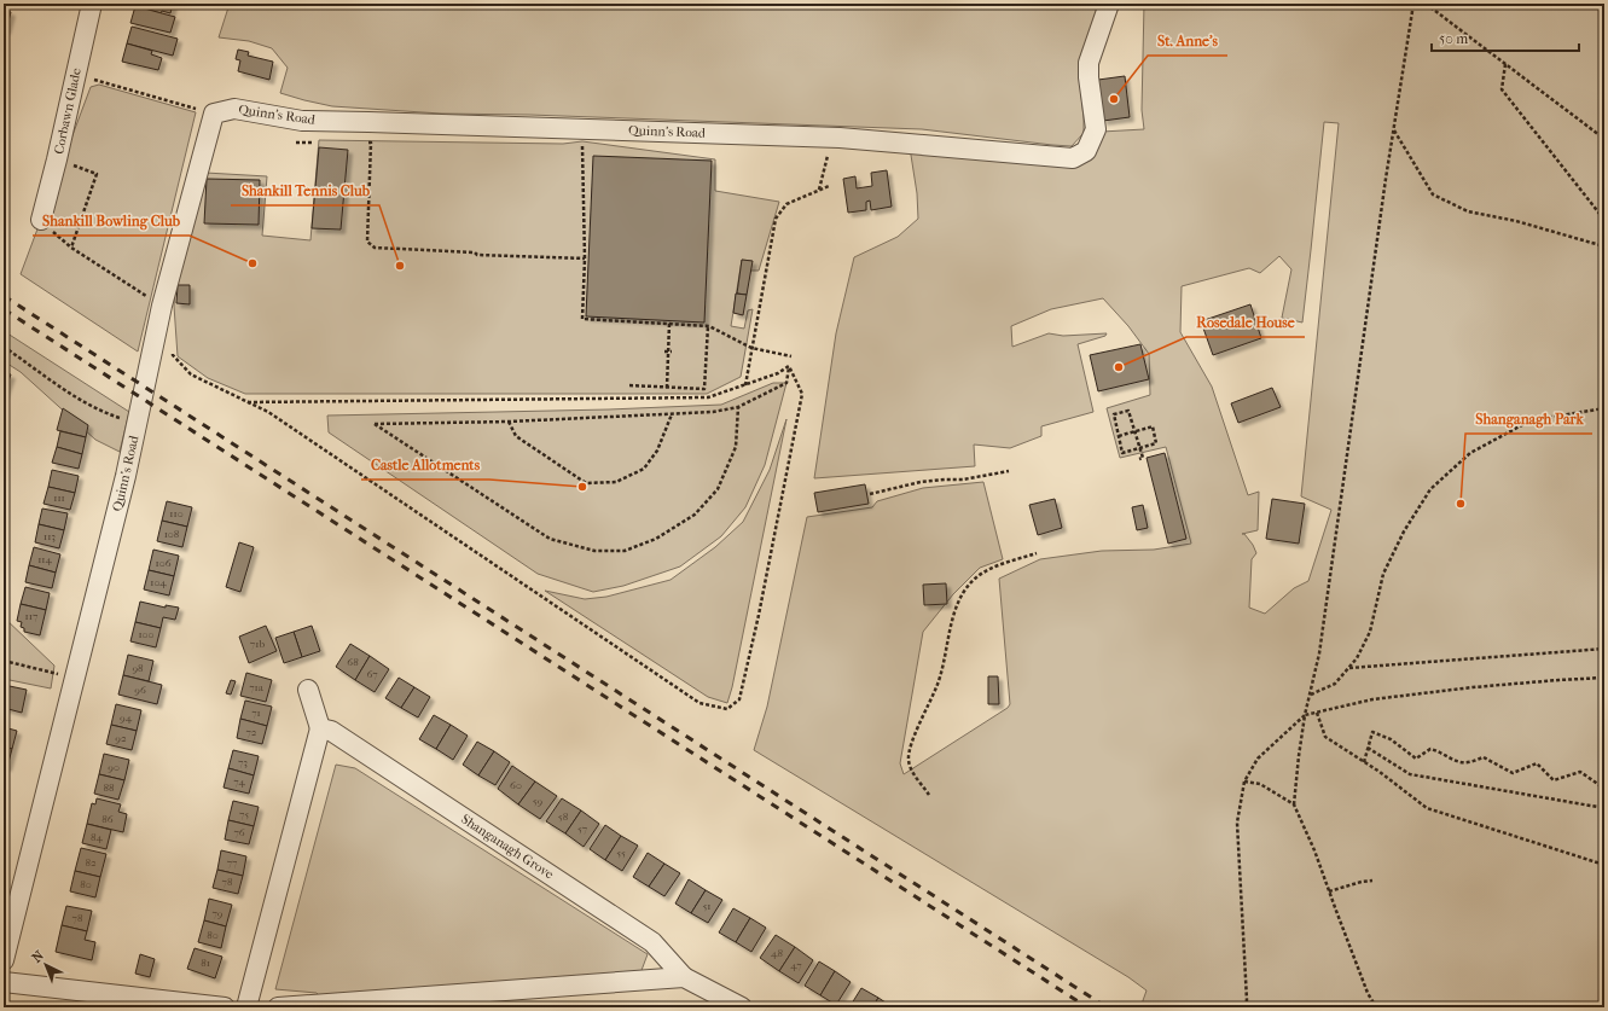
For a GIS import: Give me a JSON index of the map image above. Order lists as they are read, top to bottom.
{
  "streets": {
    "street": ["Corbawn Glade", "Quinn's Road", "Shanganagh Grove"]
  },
  "places": [
    "St. Anne's",
    "Shankill Bowling Club",
    "Shankill Tennis Club",
    "Rosedale House",
    "Castle Allotments",
    "Shanganagh Park"
  ],
  "house_numbers": [
    "111",
    "110",
    "108",
    "113",
    "114",
    "106",
    "104",
    "117",
    "100",
    "71b",
    "68",
    "98",
    "67",
    "71a",
    "96",
    "71",
    "94",
    "72",
    "92",
    "73",
    "90",
    "74",
    "60",
    "88",
    "59",
    "75",
    "58",
    "86",
    "57",
    "76",
    "84",
    "55",
    "82",
    "77",
    "78",
    "80",
    "51",
    "79",
    "78",
    "80",
    "48",
    "81",
    "47"
  ],
  "scale_bar": "50 m",
  "north": "top left"
}
